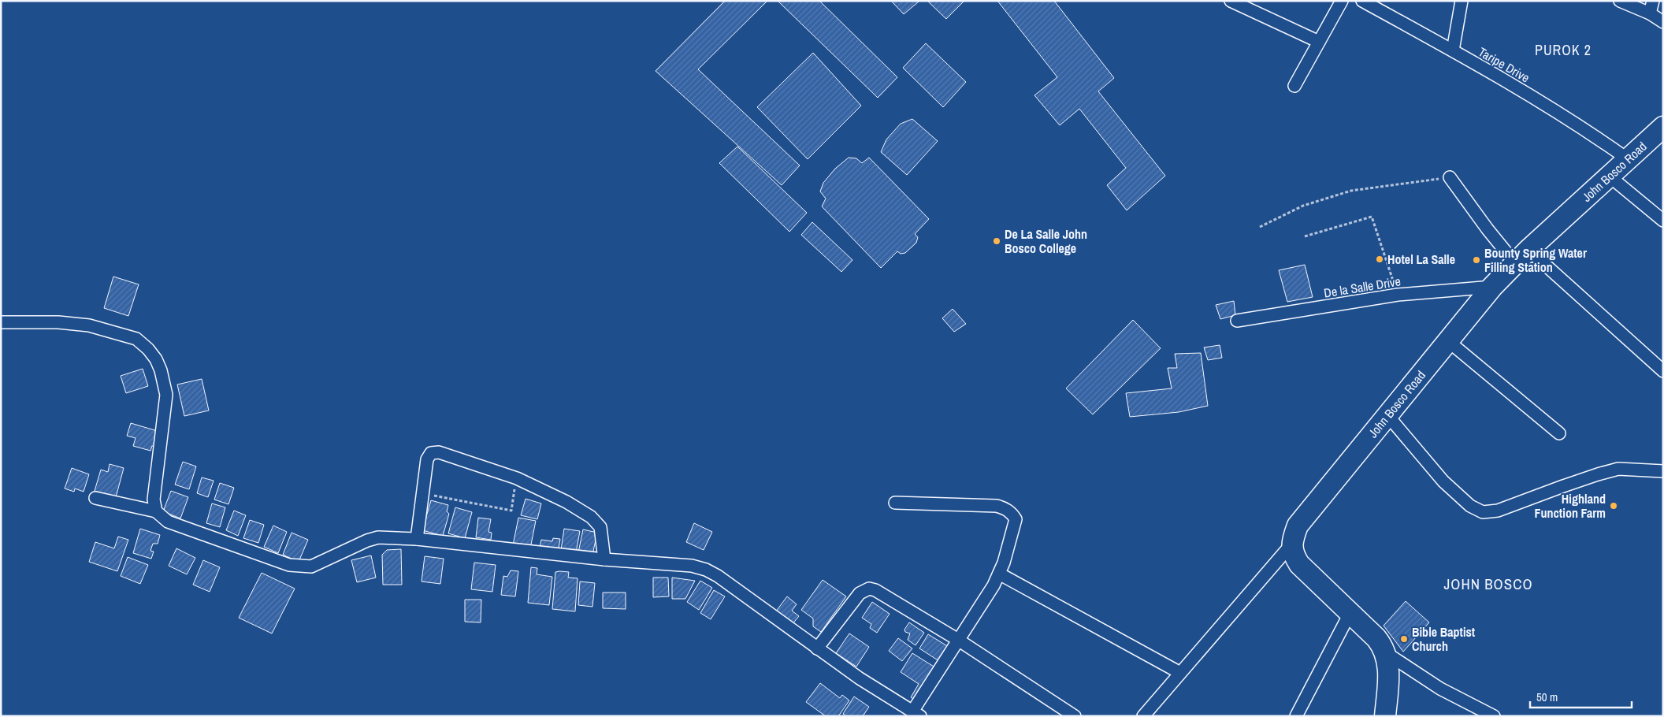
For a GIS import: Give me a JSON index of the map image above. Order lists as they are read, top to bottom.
{
  "streets": {
    "highway": ["John Bosco Road"],
    "street": ["Taripe Drive", "De la Salle Drive"]
  },
  "crossings": [
    ["Taripe Drive", "John Bosco Road"],
    ["John Bosco Road", "De la Salle Drive"]
  ],
  "districts": ["PUROK 2", "JOHN BOSCO"],
  "places": [
    "De La Salle John Bosco College",
    "Hotel La Salle",
    "Bounty Spring Water Filling Station",
    "Highland Function Farm",
    "Bible Baptist Church"
  ],
  "scale_bar": "50 m"
}
